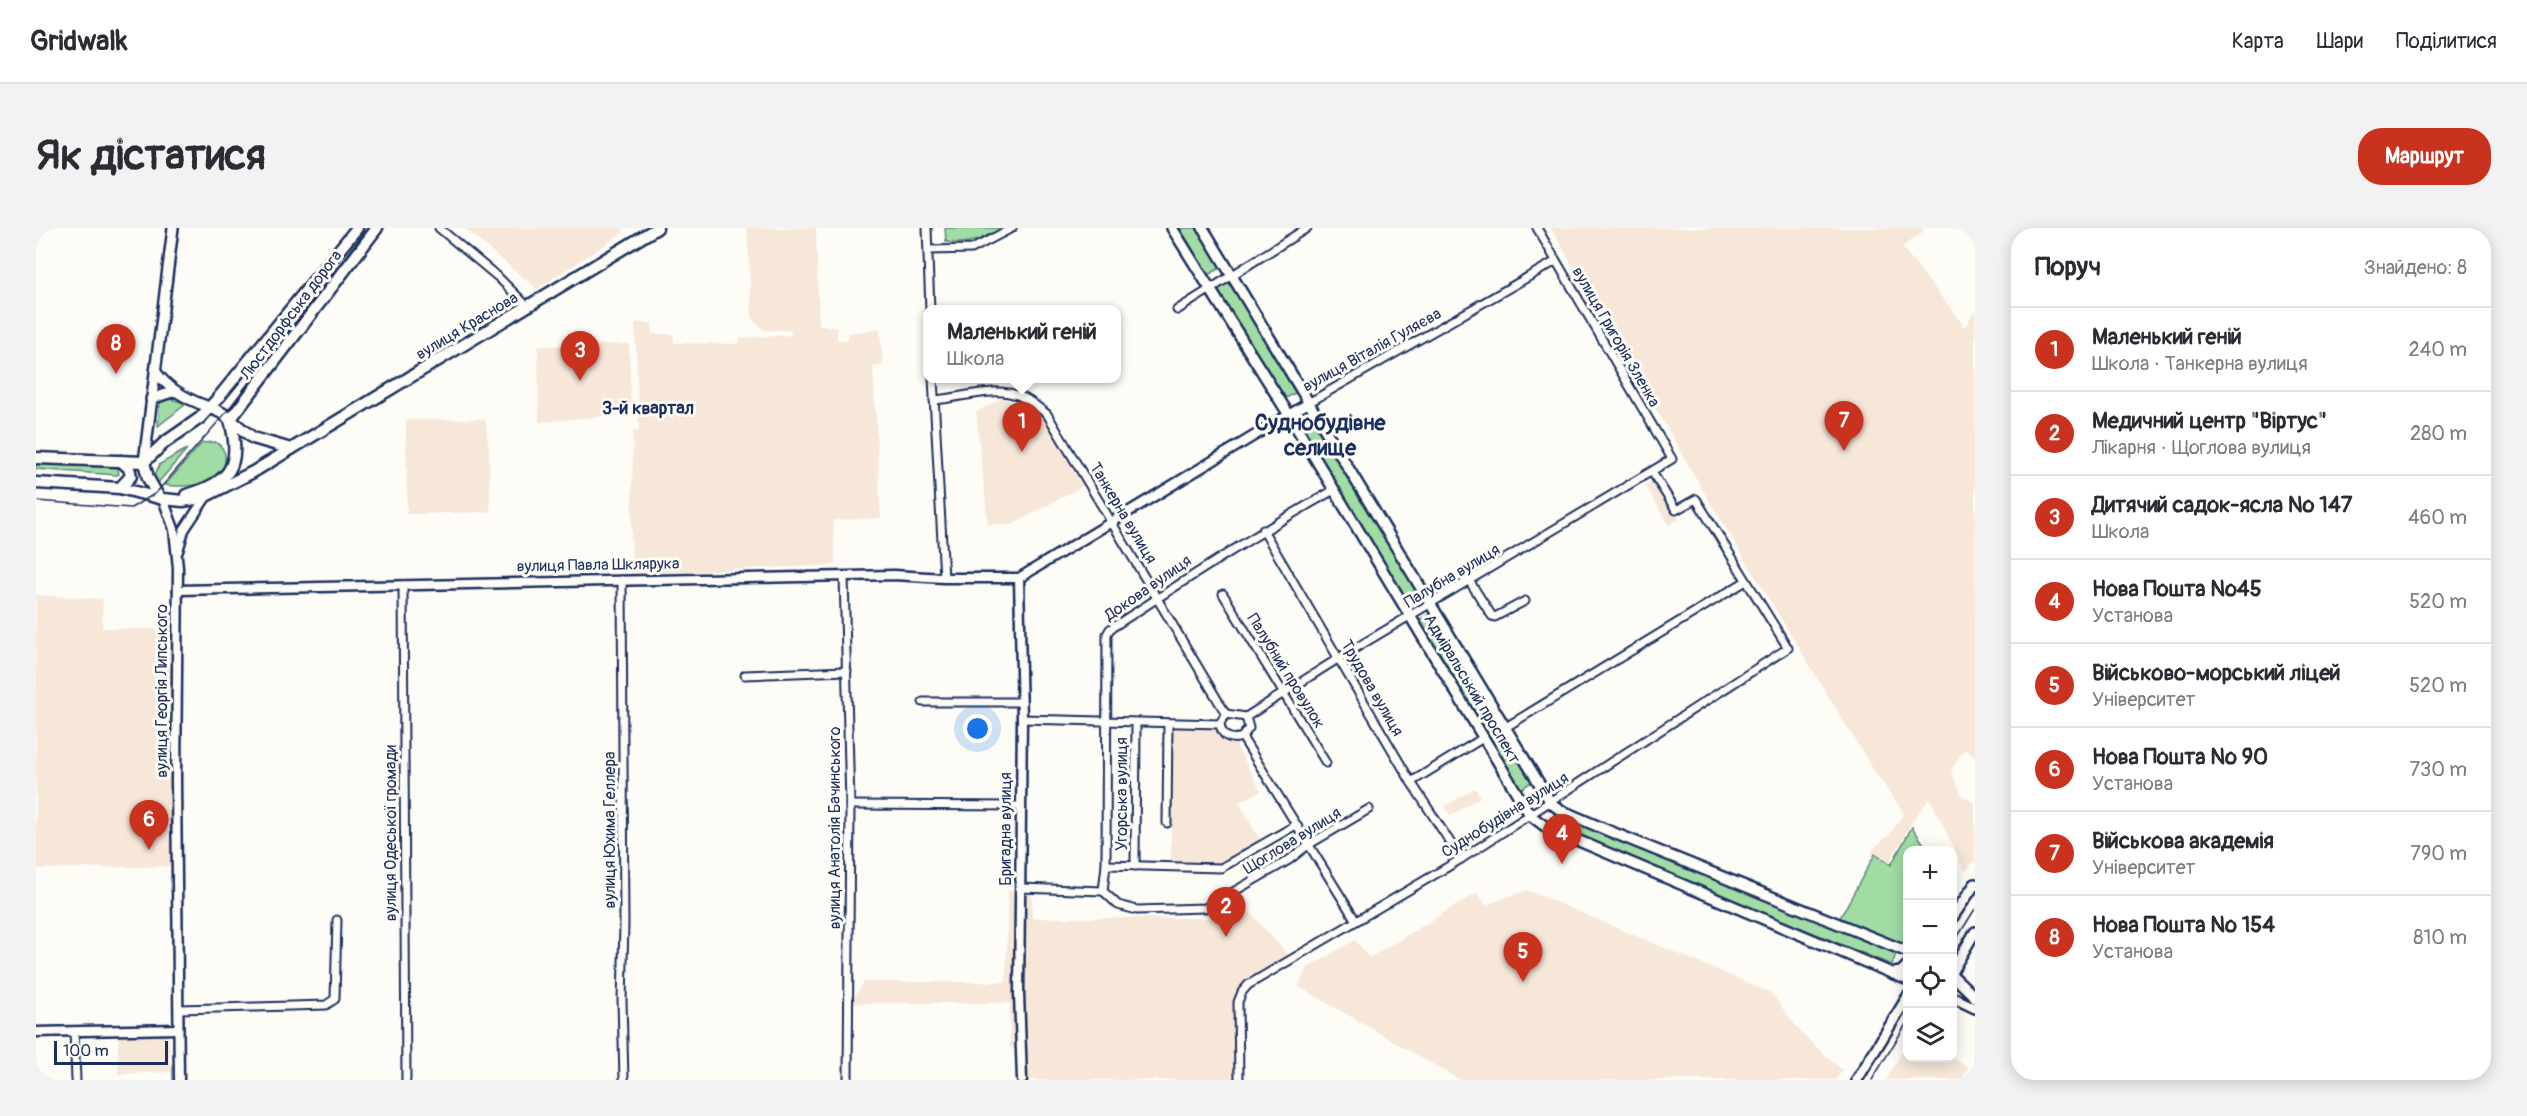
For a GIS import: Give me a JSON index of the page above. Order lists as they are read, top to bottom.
{
  "streets": {
    "main road": ["Люстдорфська дорога", "вулиця Краснова", "Адміральський проспект"],
    "street": [
      "вулиця Григорія Зленка",
      "вулиця Віталія Гуляєва",
      "Танкерна вулиця",
      "вулиця Павла Шклярука",
      "Палубна вулиця",
      "Докова вулиця",
      "Палубний провулок",
      "Трудова вулиця",
      "вулиця Георгія Липського",
      "Угорська вулиця",
      "Суднобудівна вулиця",
      "вулиця Анатолія Бачинського",
      "Бригадна вулиця",
      "вулиця Юхима Геллера",
      "вулиця Одеської громади",
      "Щоглова вулиця"
    ]
  },
  "crossings": [
    ["вулиця Краснова", "вулиця Георгія Липського"],
    ["вулиця Григорія Зленка", "вулиця Віталія Гуляєва"],
    ["вулиця Григорія Зленка", "Палубна вулиця"],
    ["вулиця Віталія Гуляєва", "Танкерна вулиця"],
    ["вулиця Віталія Гуляєва", "вулиця Павла Шклярука"],
    ["вулиця Віталія Гуляєва", "Адміральський проспект"],
    ["вулиця Віталія Гуляєва", "Бригадна вулиця"],
    ["Танкерна вулиця", "Палубна вулиця"],
    ["Танкерна вулиця", "Докова вулиця"],
    ["вулиця Павла Шклярука", "вулиця Георгія Липського"],
    ["вулиця Павла Шклярука", "вулиця Анатолія Бачинського"],
    ["вулиця Павла Шклярука", "Бригадна вулиця"],
    ["вулиця Павла Шклярука", "вулиця Юхима Геллера"],
    ["вулиця Павла Шклярука", "вулиця Одеської громади"],
    ["Палубна вулиця", "Палубний провулок"],
    ["Палубна вулиця", "Трудова вулиця"],
    ["Палубна вулиця", "Адміральський проспект"],
    ["Докова вулиця", "Трудова вулиця"],
    ["Докова вулиця", "Адміральський проспект"],
    ["Докова вулиця", "Щоглова вулиця"],
    ["Трудова вулиця", "Суднобудівна вулиця"],
    ["Адміральський проспект", "Суднобудівна вулиця"]
  ],
  "districts": ["3-й квартал", "Суднобудівне селище"],
  "scale_bar": "100 m",
  "page": {
    "header": "Gridwalk",
    "nav": ["Карта", "Шари", "Поділитися"],
    "buttons": "Маршрут",
    "title": "Як дістатися",
    "heading": ["Поруч", "Знайдено: 8"],
    "popup": ["Маленький геній", "Школа"],
    "list": [
      {
        "mark": "1",
        "name": "Маленький геній",
        "note": "Школа · Танкерна вулиця",
        "value": "240 m"
      },
      {
        "mark": "2",
        "name": "Медичний центр \"Віртус\"",
        "note": "Лікарня · Щоглова вулиця",
        "value": "280 m"
      },
      {
        "mark": "3",
        "name": "Дитячий садок-ясла № 147",
        "note": "Школа",
        "value": "460 m"
      },
      {
        "mark": "4",
        "name": "Нова Пошта №45",
        "note": "Установа",
        "value": "520 m"
      },
      {
        "mark": "5",
        "name": "Військово-морський ліцей",
        "note": "Університет",
        "value": "520 m"
      },
      {
        "mark": "6",
        "name": "Нова Пошта № 90",
        "note": "Установа",
        "value": "730 m"
      },
      {
        "mark": "7",
        "name": "Військова академія",
        "note": "Університет",
        "value": "790 m"
      },
      {
        "mark": "8",
        "name": "Нова Пошта № 154",
        "note": "Установа",
        "value": "810 m"
      }
    ],
    "pins": [
      "8",
      "3",
      "7",
      "1",
      "6",
      "4",
      "2",
      "5"
    ],
    "map_buttons": ["+", "−"],
    "scale": "100 m"
  }
}
